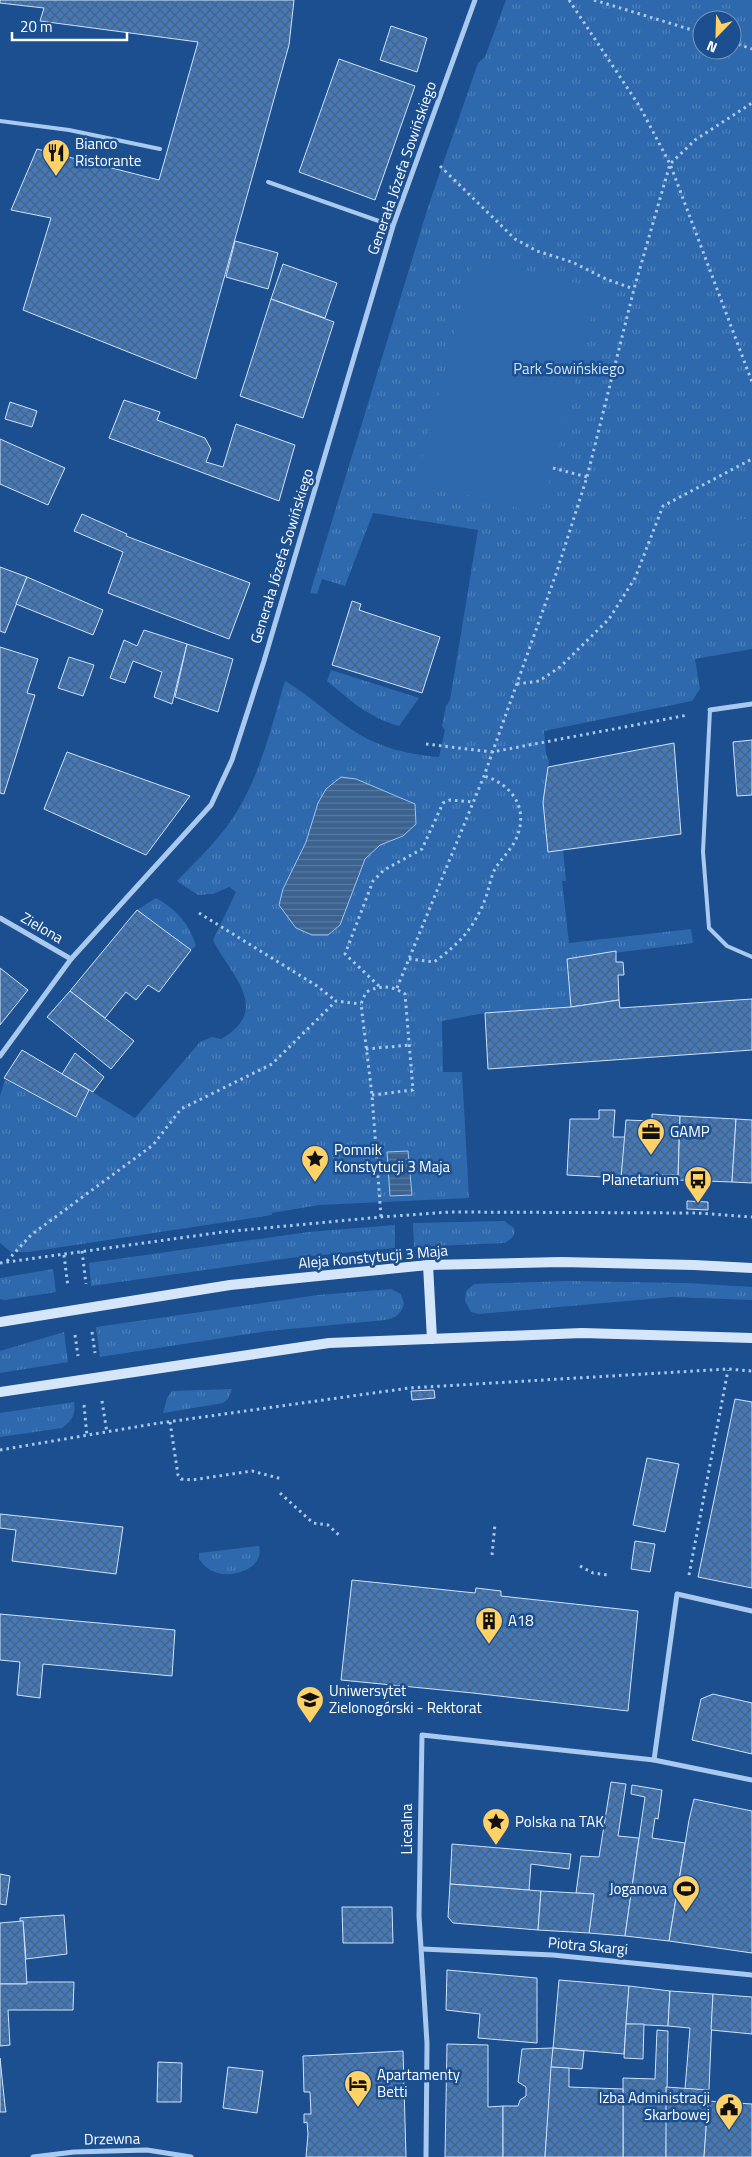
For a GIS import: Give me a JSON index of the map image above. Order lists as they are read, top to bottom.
{
  "streets": {
    "main road": ["Aleja Konstytucji 3 Maja"],
    "street": [
      "Generała Józefa Sowińskiego",
      "Zielona",
      "Licealna",
      "Piotra Skargi",
      "Drzewna"
    ]
  },
  "crossings": [
    ["Generała Józefa Sowińskiego", "Zielona"],
    ["Licealna", "Piotra Skargi"]
  ],
  "parks": ["Park Sowińskiego"],
  "places": {
    "restaurant": ["Bianco Ristorante"],
    "office": ["GAMP"],
    "place": ["Pomnik Konstytucji 3 Maja", "Polska na TAK"],
    "bus stop": ["Planetarium"],
    "building": ["A18"],
    "school or university": ["Uniwersytet Zielonogórski - Rektorat"],
    "sports": ["Joganova"],
    "hotel": ["Apartamenty Betti"],
    "public building": ["Izba Administracji Skarbowej"]
  },
  "scale_bar": "20 m",
  "north": "bottom left"
}
